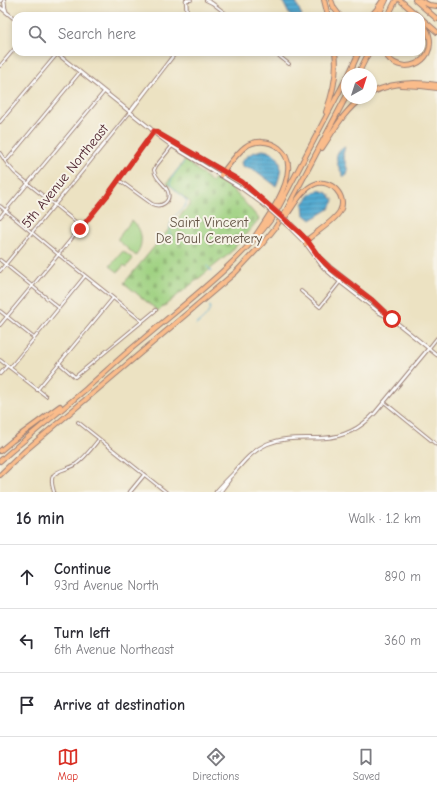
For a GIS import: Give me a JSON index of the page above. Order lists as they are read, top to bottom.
{
  "streets": {
    "street": ["5th Avenue Northeast"]
  },
  "parks": ["Saint Vincent De Paul Cemetery"],
  "north": "top right",
  "page": {
    "search": "Search here",
    "heading": ["16 min", "Walk · 1.2 km"],
    "list": [
      ["Continue", "93rd Avenue North", "890 m"],
      ["Turn left", "6th Avenue Northeast", "360 m"],
      "Arrive at destination"
    ],
    "nav": ["Map", "Directions", "Saved"]
  }
}
